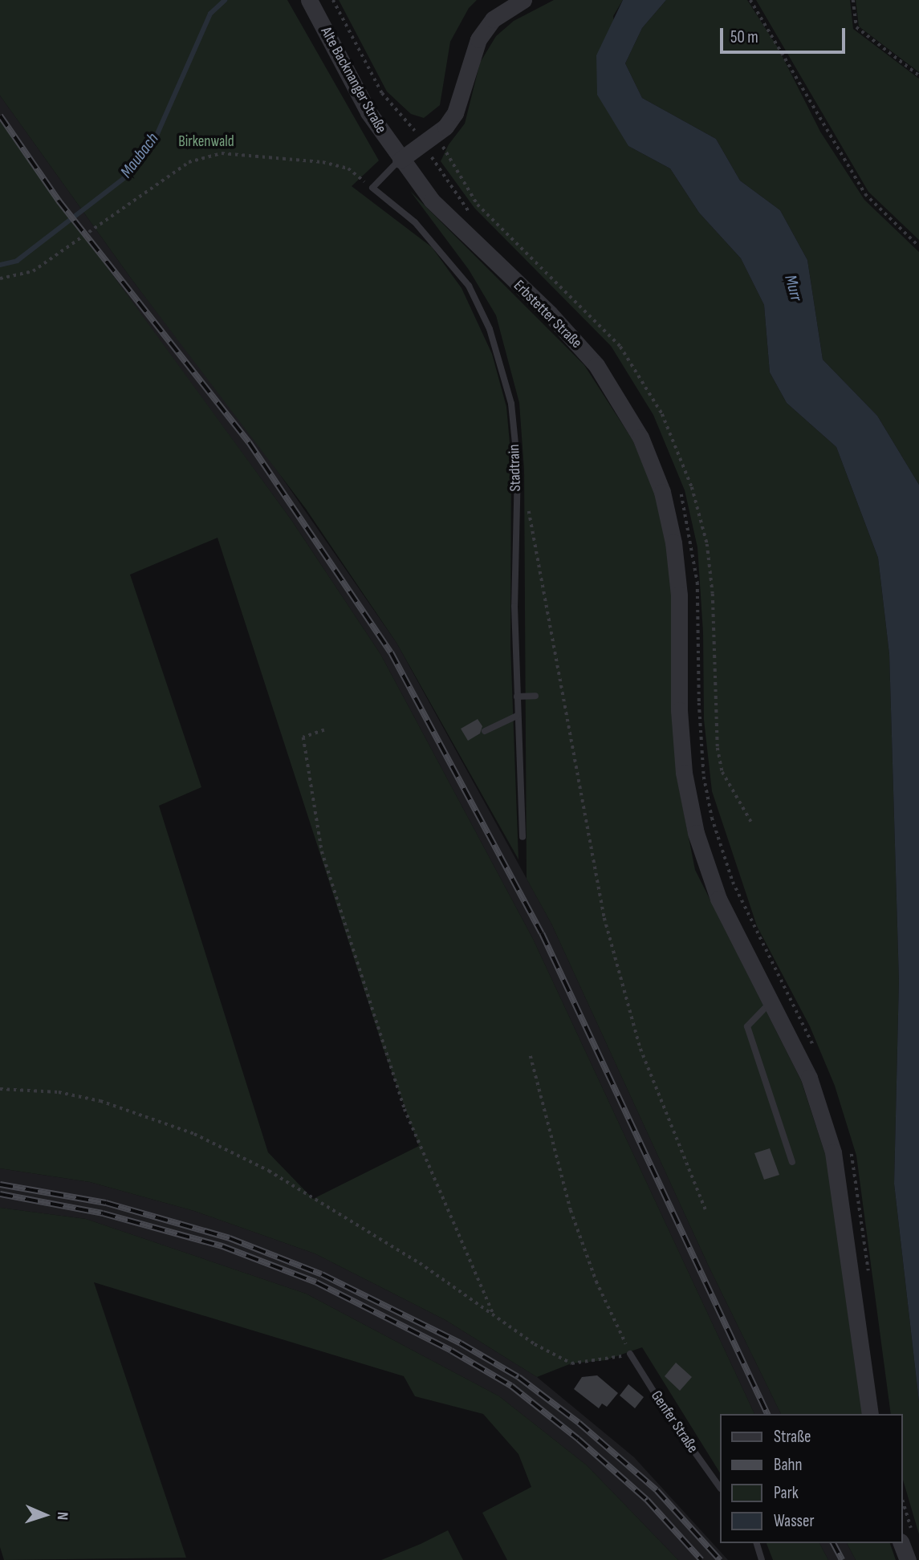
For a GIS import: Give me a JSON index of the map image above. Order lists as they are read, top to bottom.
{
  "streets": {
    "street": ["Alte Backnanger Straße", "Erbstetter Straße"],
    "lane": ["Stadtrain", "Genfer Straße"]
  },
  "crossings": [
    ["Alte Backnanger Straße", "Erbstetter Straße"]
  ],
  "water": ["Maubach", "Murr"],
  "parks": ["Birkenwald"],
  "legend": [
    "Straße",
    "Bahn",
    "Park",
    "Wasser"
  ],
  "scale_bar": "50 m",
  "north": "right"
}
